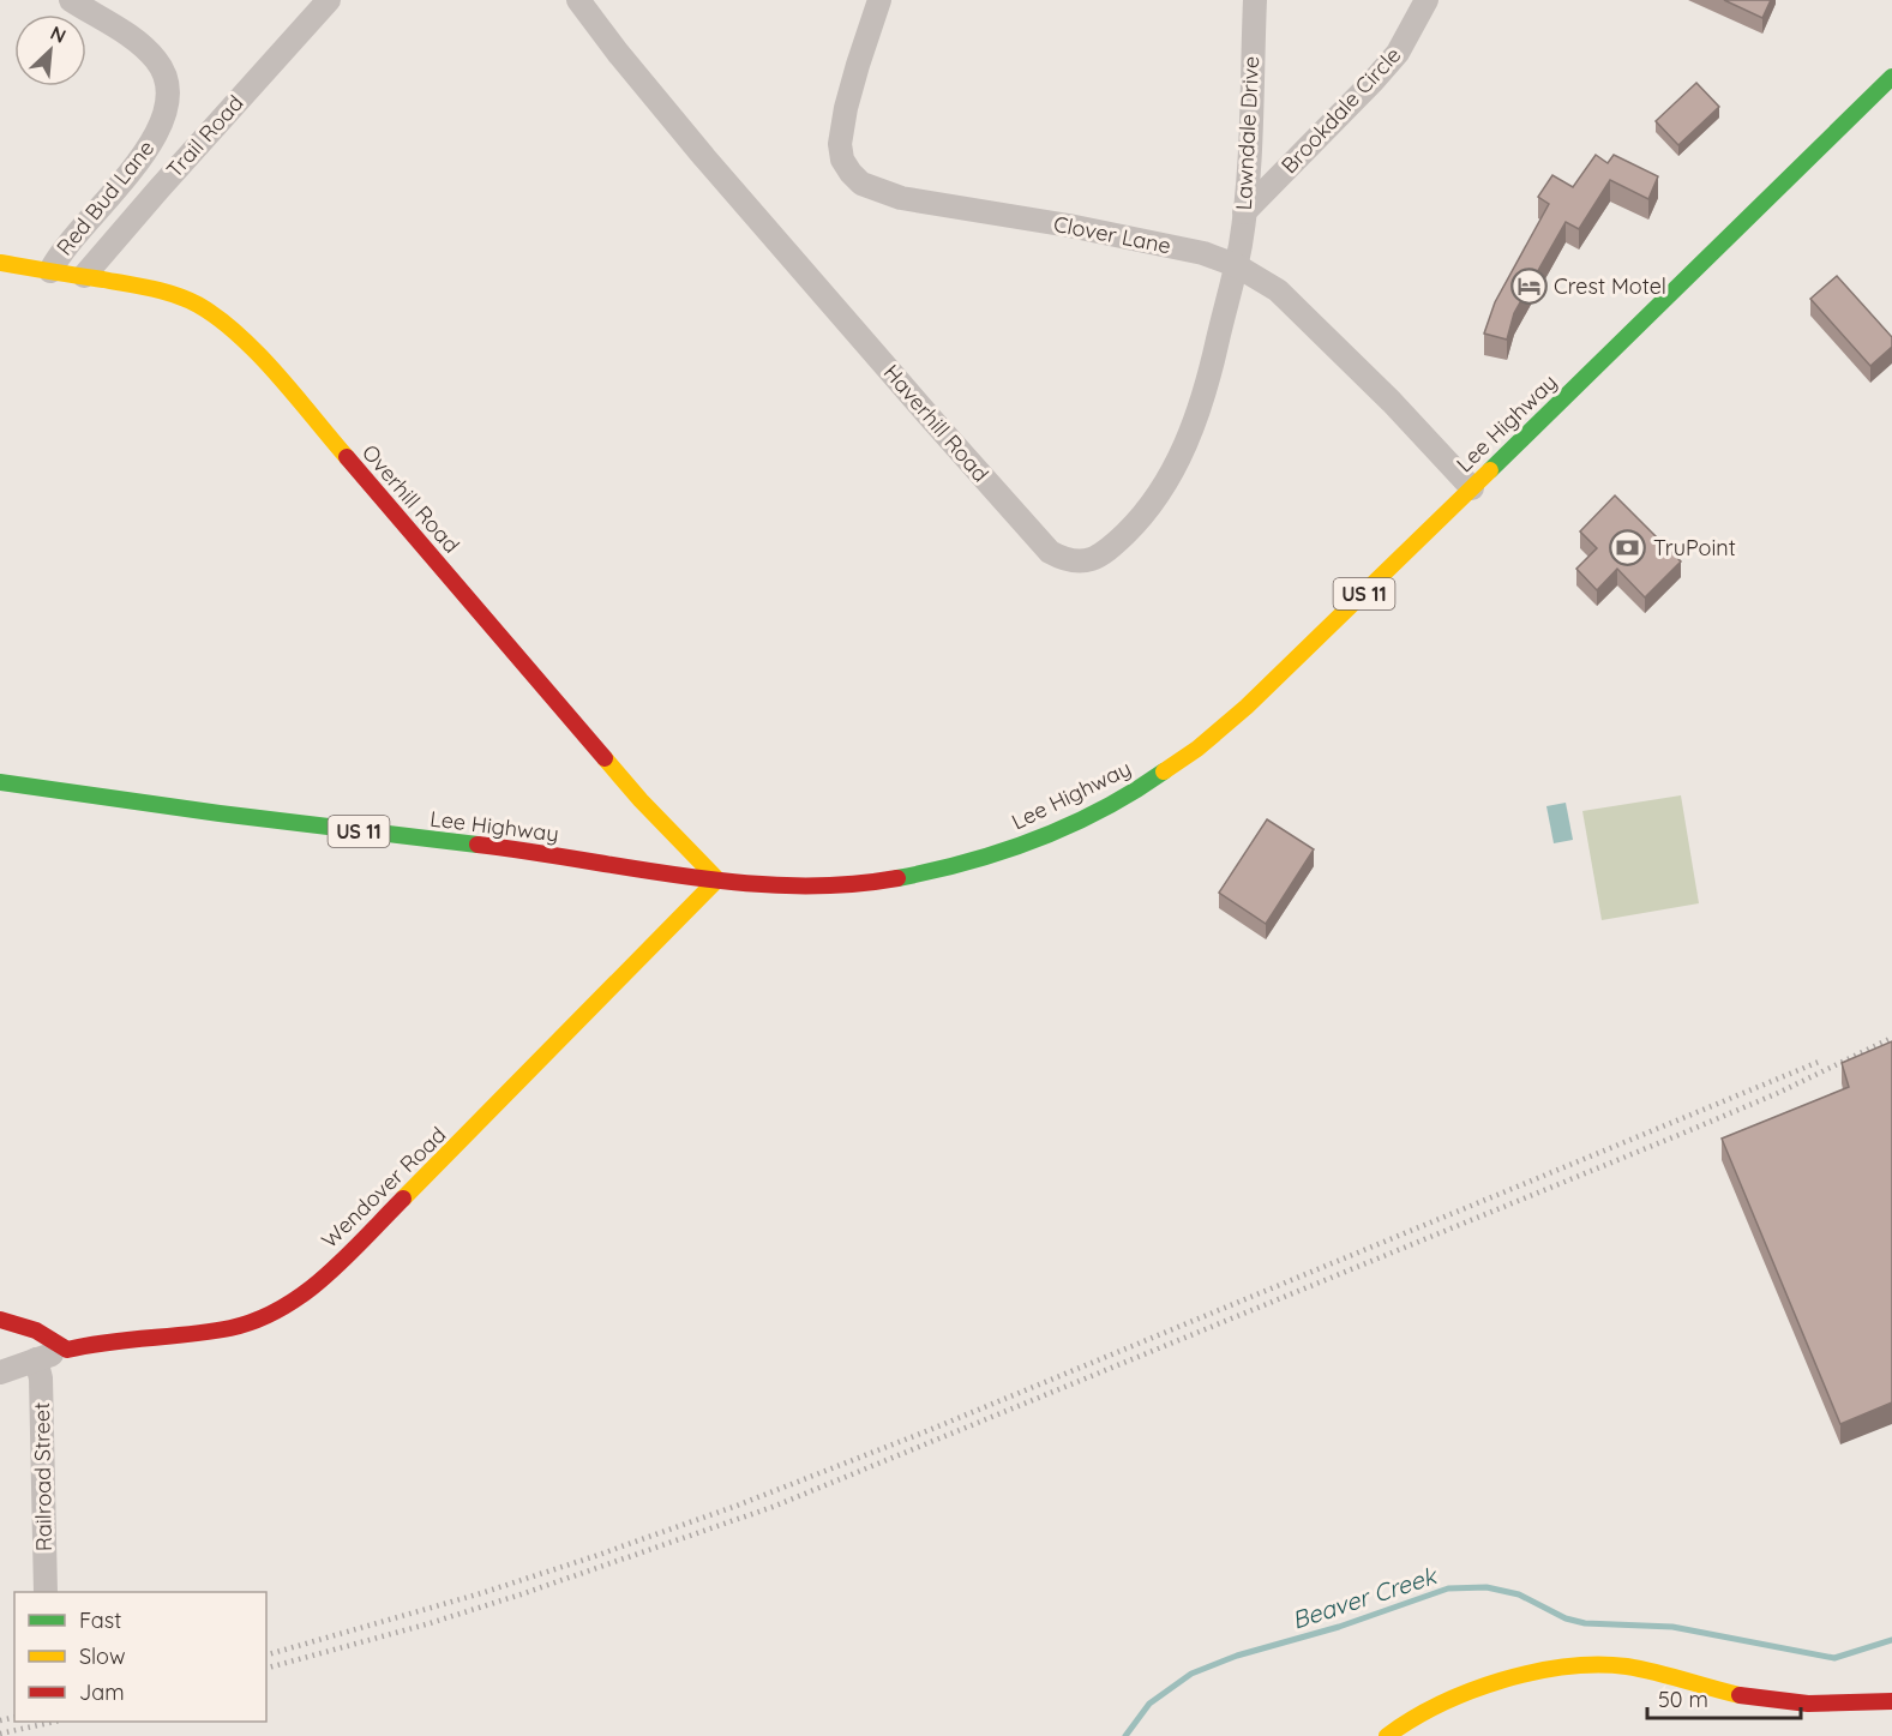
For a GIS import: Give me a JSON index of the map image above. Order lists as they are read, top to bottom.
{
  "streets": {
    "street": [
      "Brookdale Circle",
      "Lawndale Drive",
      "Trail Road",
      "Red Bud Lane",
      "Clover Lane",
      "Haverhill Road",
      "Lee Highway",
      "Overhill Road",
      "US 11",
      "Wendover Road",
      "Railroad Street"
    ]
  },
  "crossings": [
    ["Brookdale Circle", "Lawndale Drive"],
    ["Lawndale Drive", "Clover Lane"],
    ["Lawndale Drive", "Haverhill Road"],
    ["Trail Road", "Overhill Road"],
    ["Red Bud Lane", "Overhill Road"],
    ["Clover Lane", "Haverhill Road"],
    ["Clover Lane", "Lee Highway"],
    ["Lee Highway", "Overhill Road"],
    ["Lee Highway", "Wendover Road"],
    ["Overhill Road", "Wendover Road"]
  ],
  "water": ["Beaver Creek"],
  "places": {
    "hotel": ["Crest Motel"],
    "bank": ["TruPoint"]
  },
  "legend": ["Fast", "Slow", "Jam"],
  "scale_bar": "50 m",
  "north": "top right"
}
